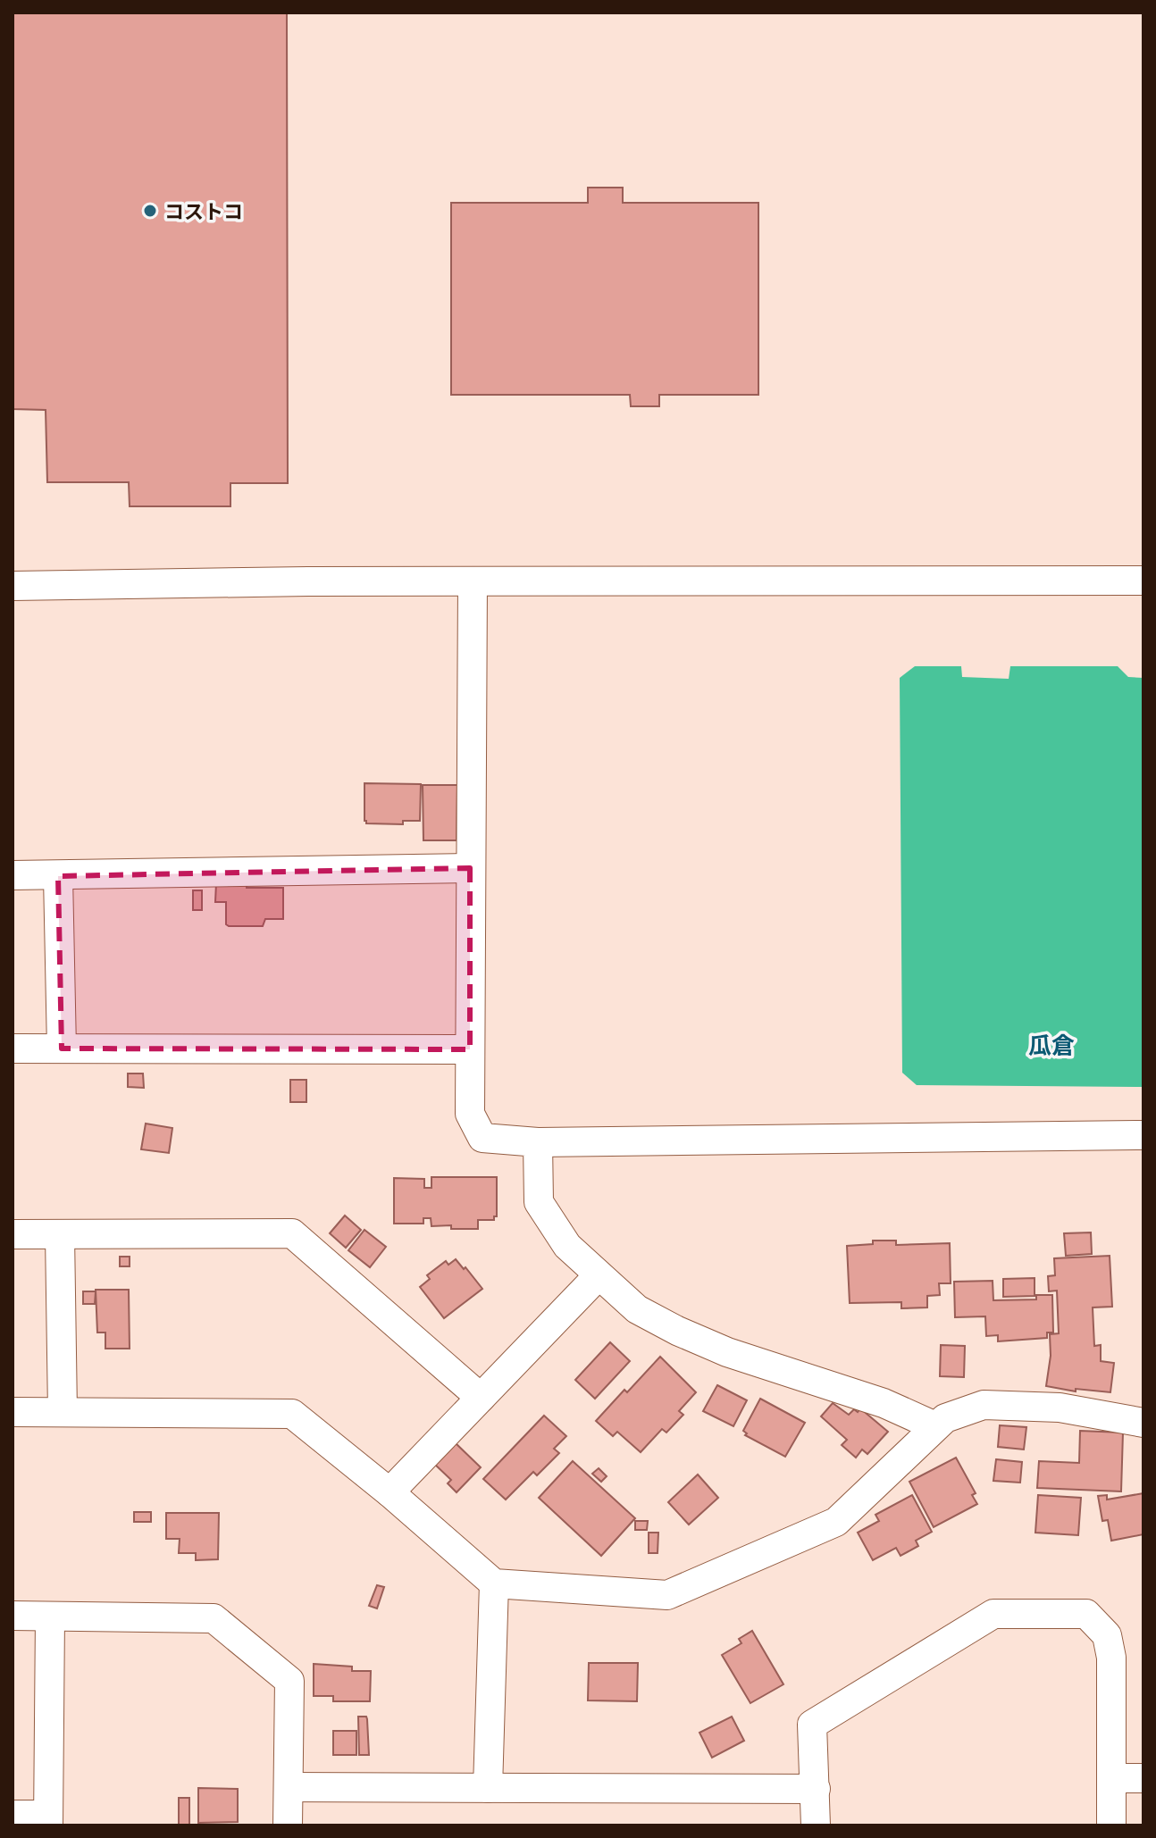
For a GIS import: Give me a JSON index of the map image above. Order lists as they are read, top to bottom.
{
  "districts": ["瓜倉"],
  "places": ["コストコ"]
}
